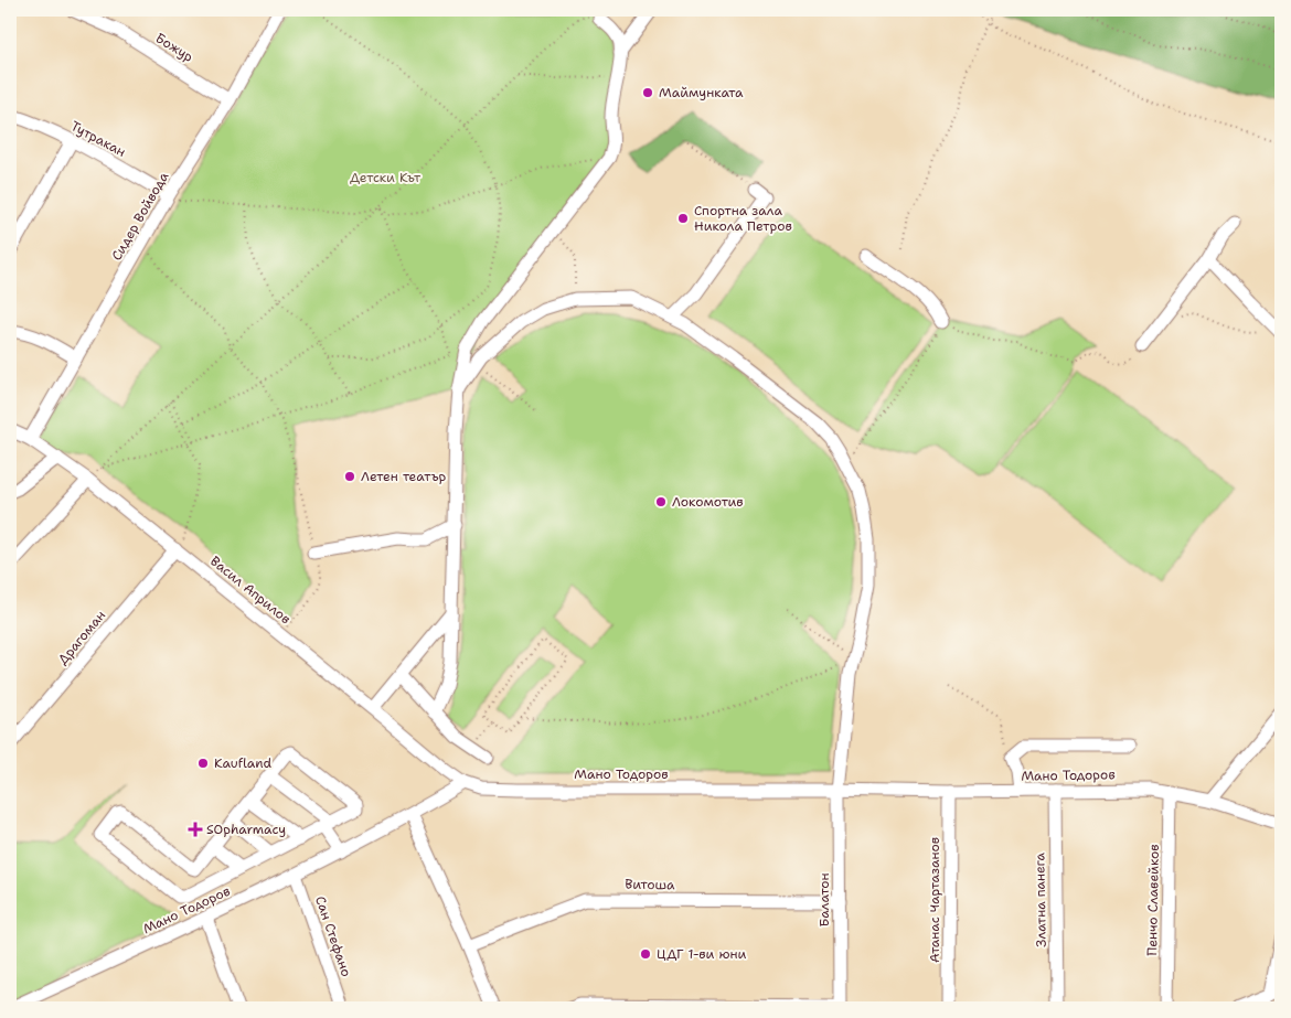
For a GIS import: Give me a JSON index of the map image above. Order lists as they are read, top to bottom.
{
  "streets": {
    "street": [
      "Божур",
      "Тутракан",
      "Сидер Войвода",
      "Васил Априлов",
      "Драгоман",
      "Мано Тодоров",
      "Витоша",
      "Балатон",
      "Атанас Чартазанов",
      "Златна панега",
      "Пенчо Славейков",
      "Сан Стефано"
    ]
  },
  "crossings": [
    ["Божур", "Сидер Войвода"],
    ["Тутракан", "Сидер Войвода"],
    ["Сидер Войвода", "Васил Априлов"],
    ["Васил Априлов", "Драгоман"],
    ["Васил Априлов", "Мано Тодоров"],
    ["Мано Тодоров", "Балатон"],
    ["Мано Тодоров", "Атанас Чартазанов"],
    ["Мано Тодоров", "Златна панега"],
    ["Мано Тодоров", "Пенчо Славейков"],
    ["Мано Тодоров", "Сан Стефано"],
    ["Витоша", "Балатон"]
  ],
  "parks": ["Детски Кът"],
  "places": {
    "other": [
      "Маймунката",
      "Спортна зала Никола Петров",
      "Летен театър",
      "Локомотив",
      "Kaufland",
      "ЦДГ 1-ви юни"
    ],
    "health": ["SOpharmacy"]
  }
}
